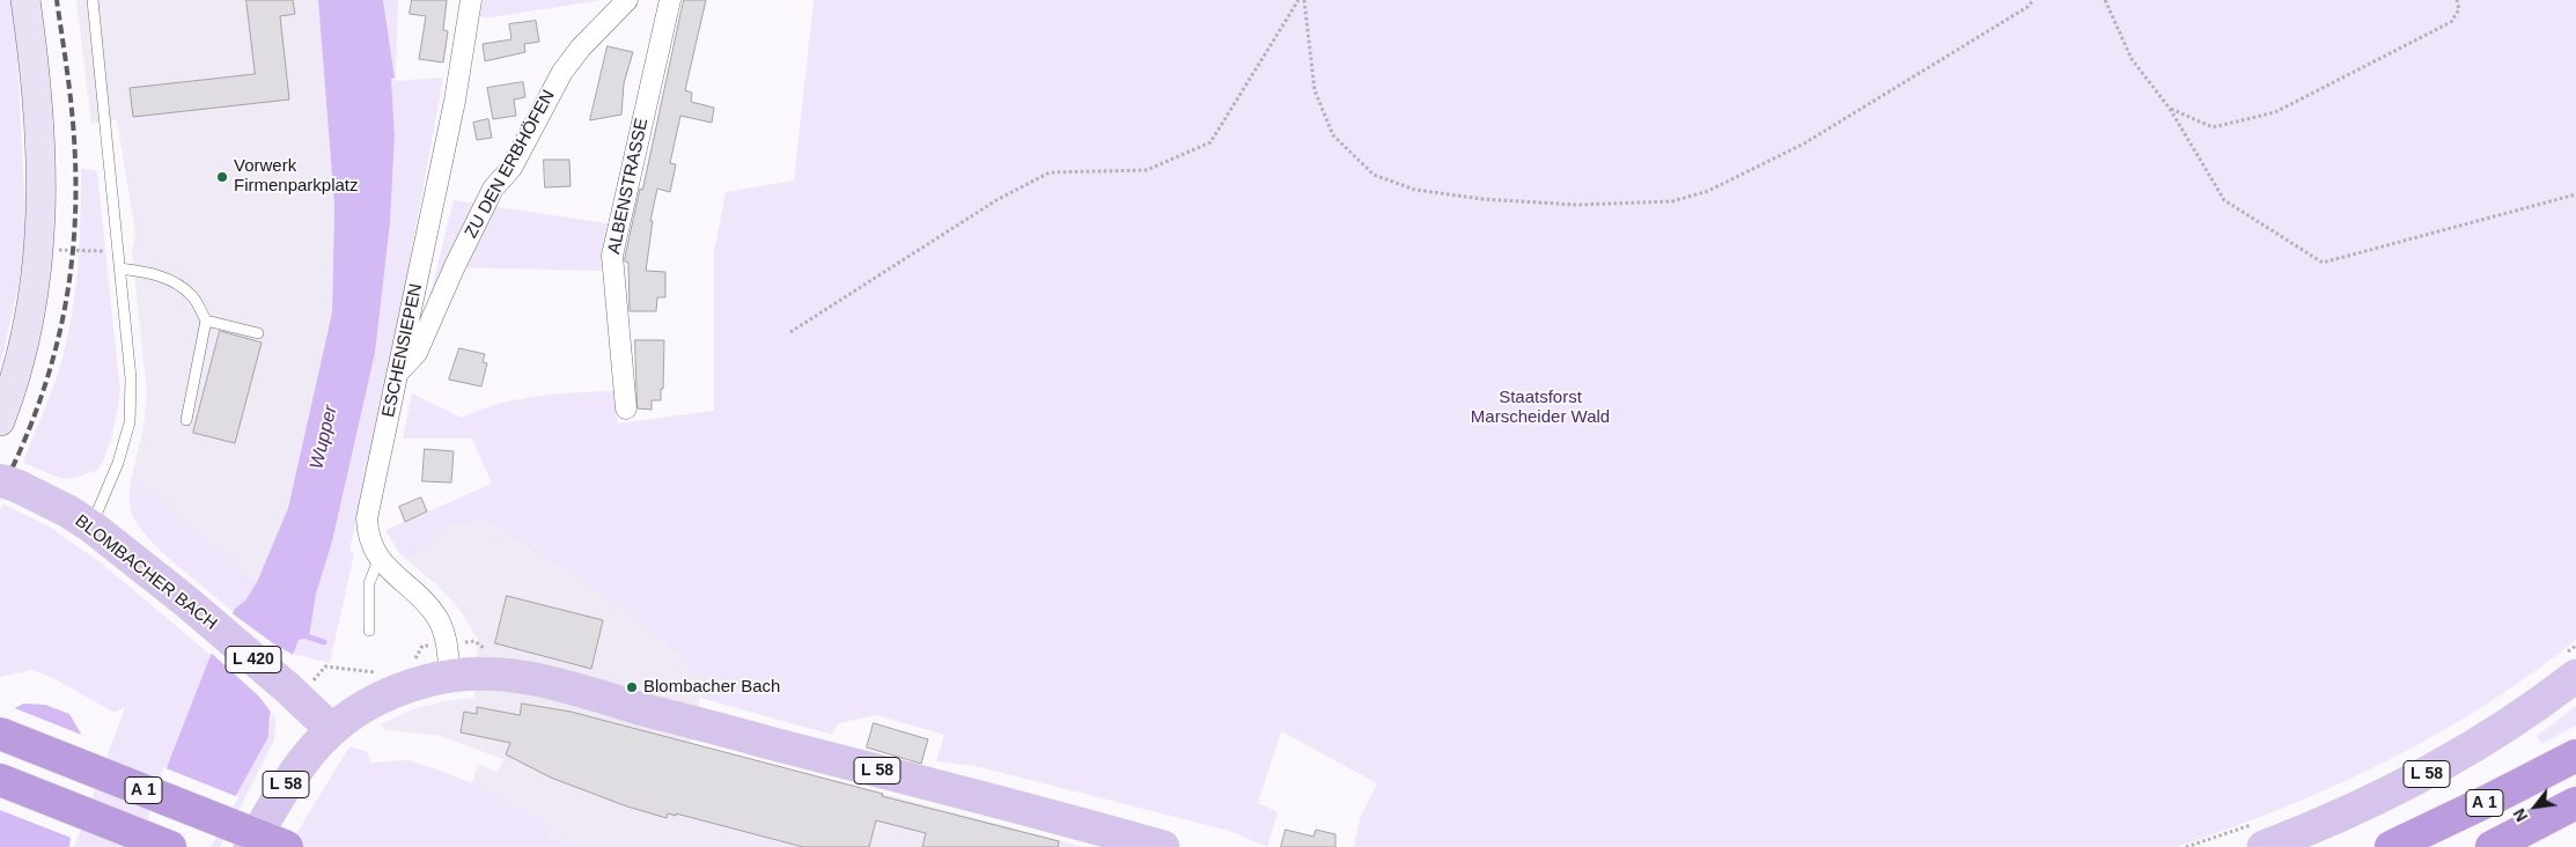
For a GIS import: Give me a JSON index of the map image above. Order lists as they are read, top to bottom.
{
  "streets": {
    "highway": ["A 1"],
    "main road": ["BLOMBACHER BACH", "L 420", "L 58"],
    "street": ["ZU DEN ERBHÖFEN", "ALBENSTRASSE", "ESCHENSIEPEN"]
  },
  "crossings": [
    ["ZU DEN ERBHÖFEN", "ESCHENSIEPEN"],
    ["ESCHENSIEPEN", "L 58"],
    ["BLOMBACHER BACH", "L 58"]
  ],
  "water": ["Wupper"],
  "parks": ["Staatsforst Marscheider Wald"],
  "places": ["Vorwerk Firmenparkplatz", "Blombacher Bach"],
  "north": "bottom left"
}
